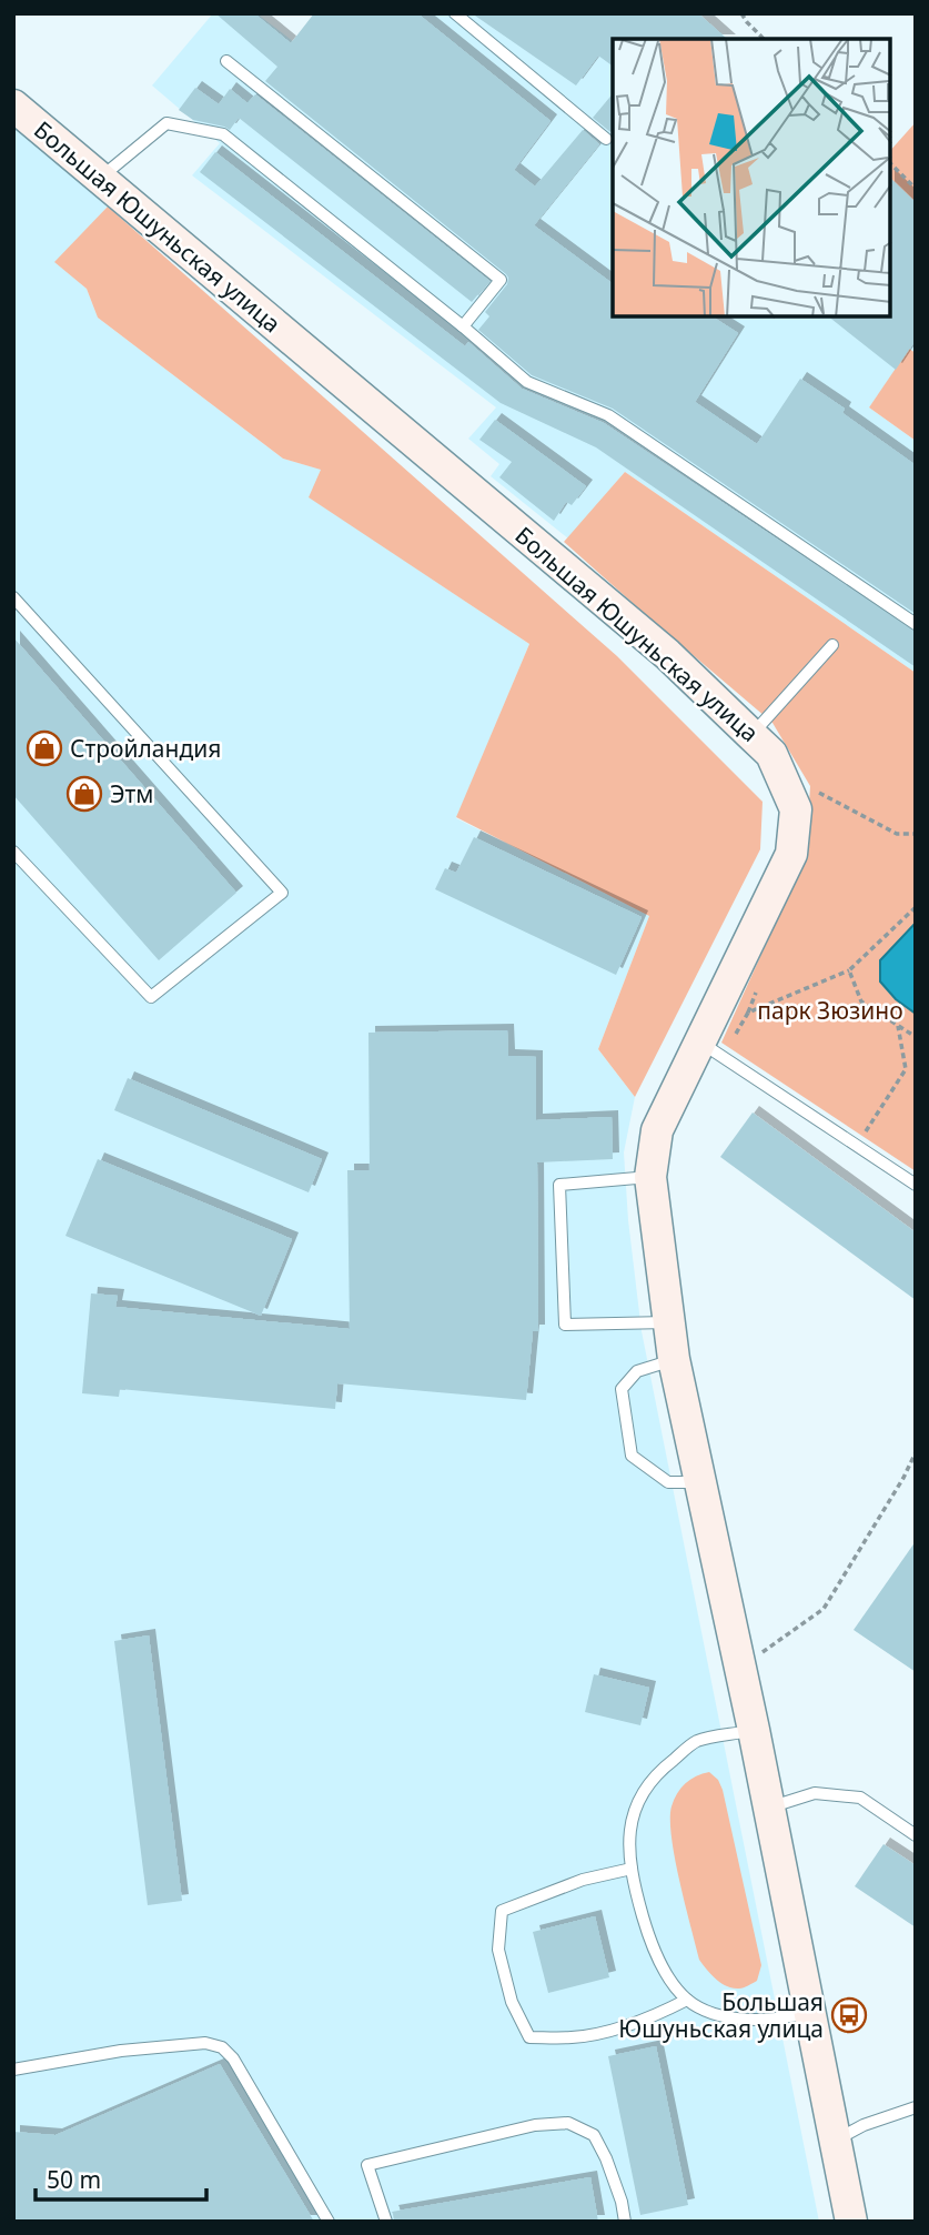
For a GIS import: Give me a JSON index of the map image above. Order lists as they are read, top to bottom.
{
  "streets": {
    "street": ["Большая Юшуньская улица"]
  },
  "parks": ["парк Зюзино"],
  "places": {
    "shop": ["Стройландия", "Этм"],
    "bus stop": ["Большая Юшуньская улица"]
  },
  "scale_bar": "50 m"
}
